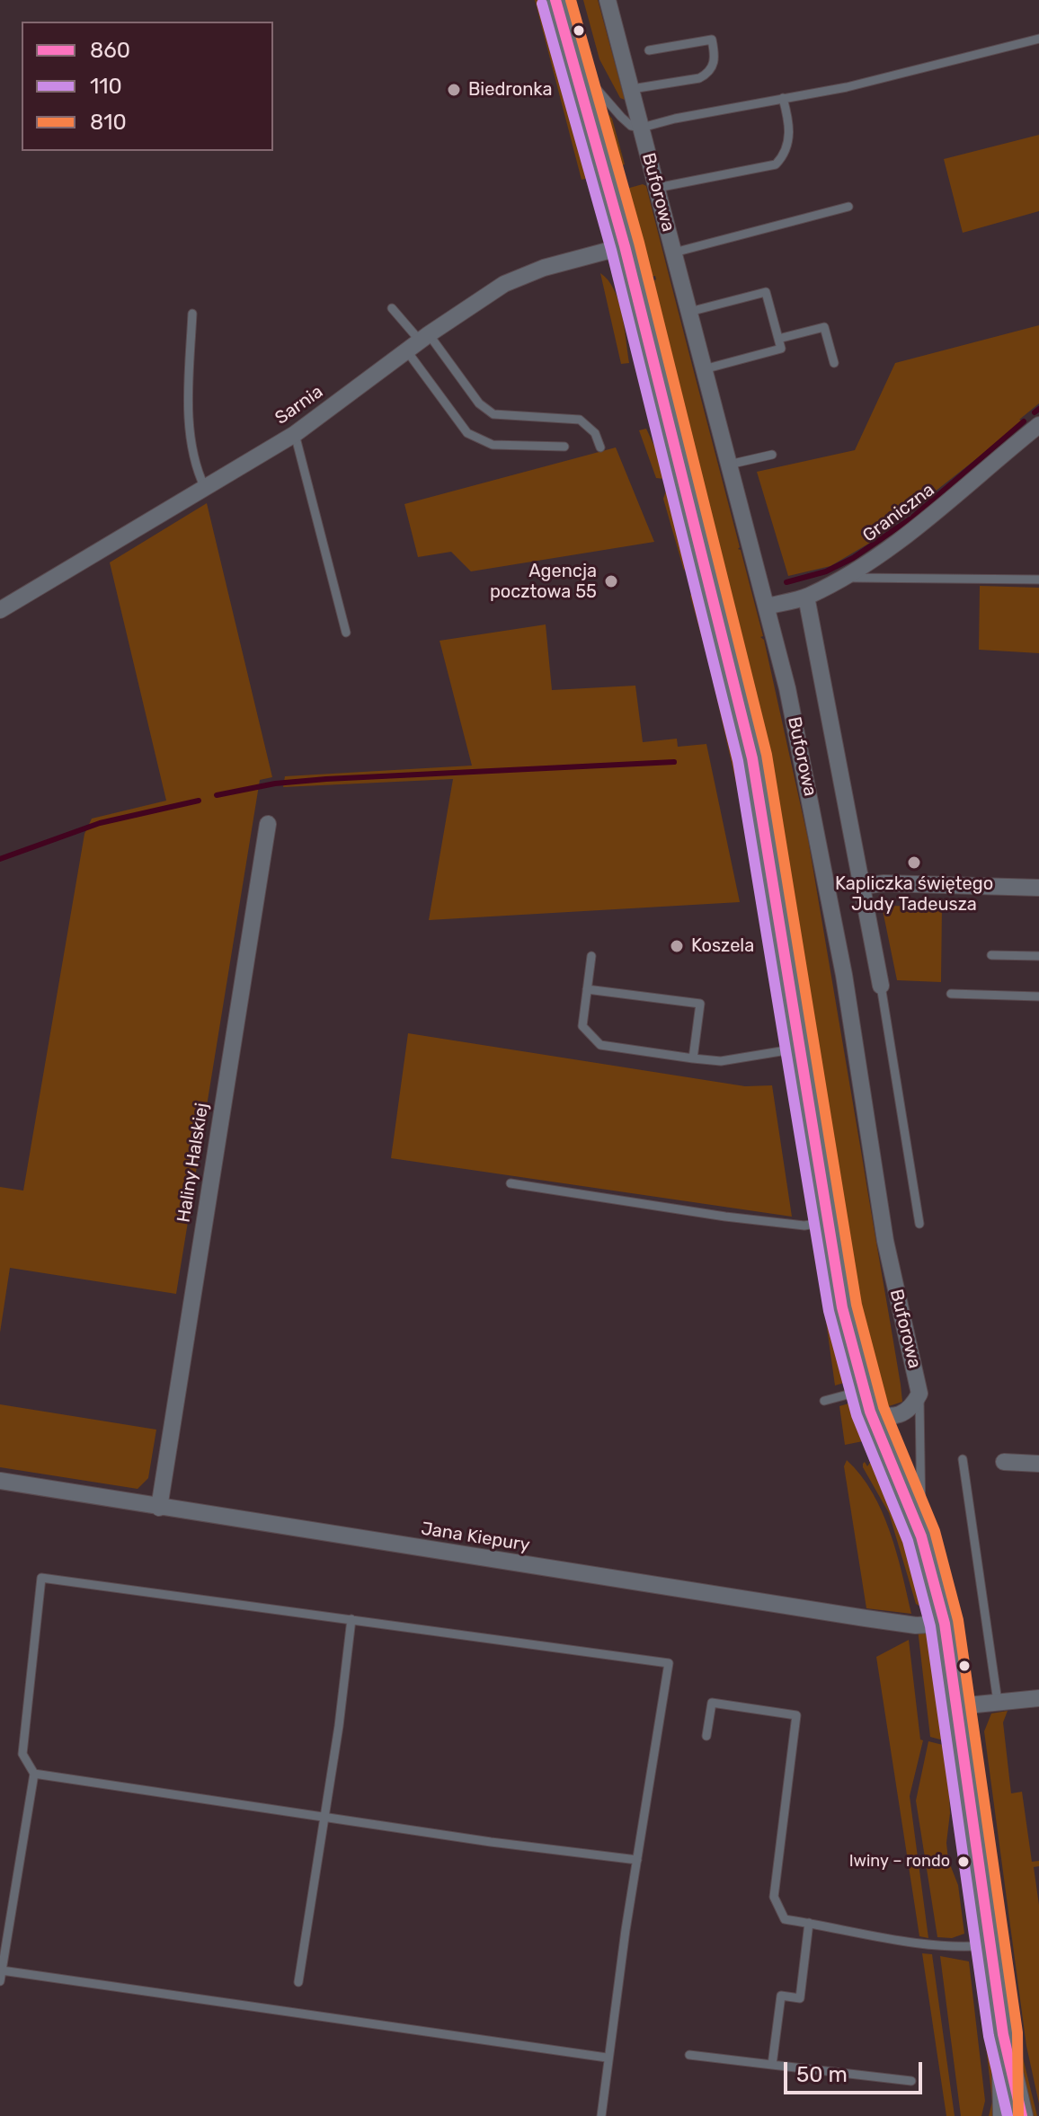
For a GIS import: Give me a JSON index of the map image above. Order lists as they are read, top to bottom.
{
  "streets": {
    "main road": ["Buforowa"],
    "street": [
      "Sarnia",
      "Graniczna",
      "Haliny Halskiej",
      "Jana Kiepury"
    ]
  },
  "crossings": [
    ["Buforowa", "Sarnia"],
    ["Buforowa", "Graniczna"],
    ["Buforowa", "Jana Kiepury"],
    ["Haliny Halskiej", "Jana Kiepury"]
  ],
  "places": [
    "Biedronka",
    "Agencja pocztowa 55",
    "Kapliczka świętego Judy Tadeusza",
    "Koszela",
    "Iwiny – rondo"
  ],
  "lines": ["transit line 860", "transit line 810", "transit line 110"],
  "legend": ["860", "110", "810"],
  "scale_bar": "50 m"
}
